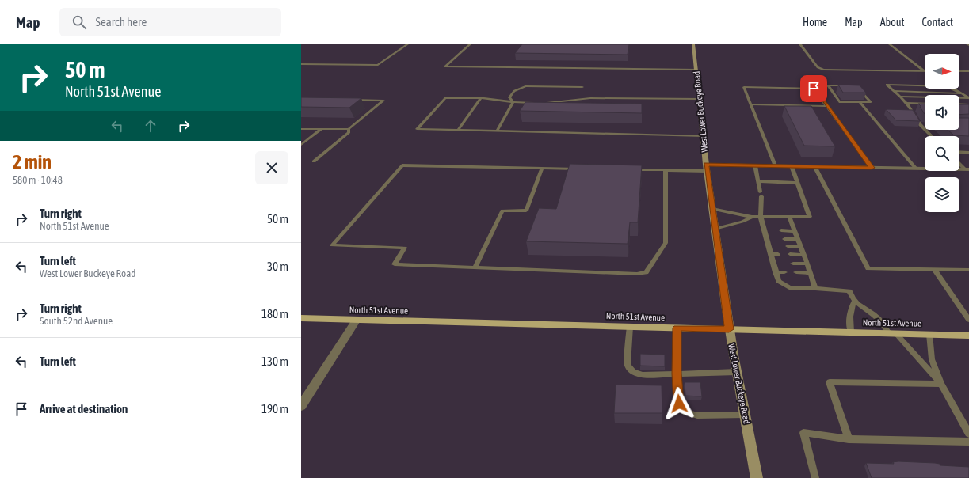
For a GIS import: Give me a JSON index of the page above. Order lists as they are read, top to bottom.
{
  "streets": {
    "main road": ["West Lower Buckeye Road", "North 51st Avenue"]
  },
  "crossings": [
    ["West Lower Buckeye Road", "North 51st Avenue"]
  ],
  "north": "right",
  "page": {
    "header": "Map",
    "search": "Search here",
    "nav": [
      "Home",
      "Map",
      "About",
      "Contact"
    ],
    "turn": ["50 m", "North 51st Avenue"],
    "heading": ["2 min", "580 m · 10:48"],
    "list": [
      {
        "name": "Turn right",
        "note": "North 51st Avenue",
        "value": "50 m"
      },
      {
        "name": "Turn left",
        "note": "West Lower Buckeye Road",
        "value": "30 m"
      },
      {
        "name": "Turn right",
        "note": "South 52nd Avenue",
        "value": "180 m"
      },
      {
        "name": "Turn left",
        "value": "130 m"
      },
      {
        "name": "Arrive at destination",
        "value": "190 m"
      }
    ]
  }
}
